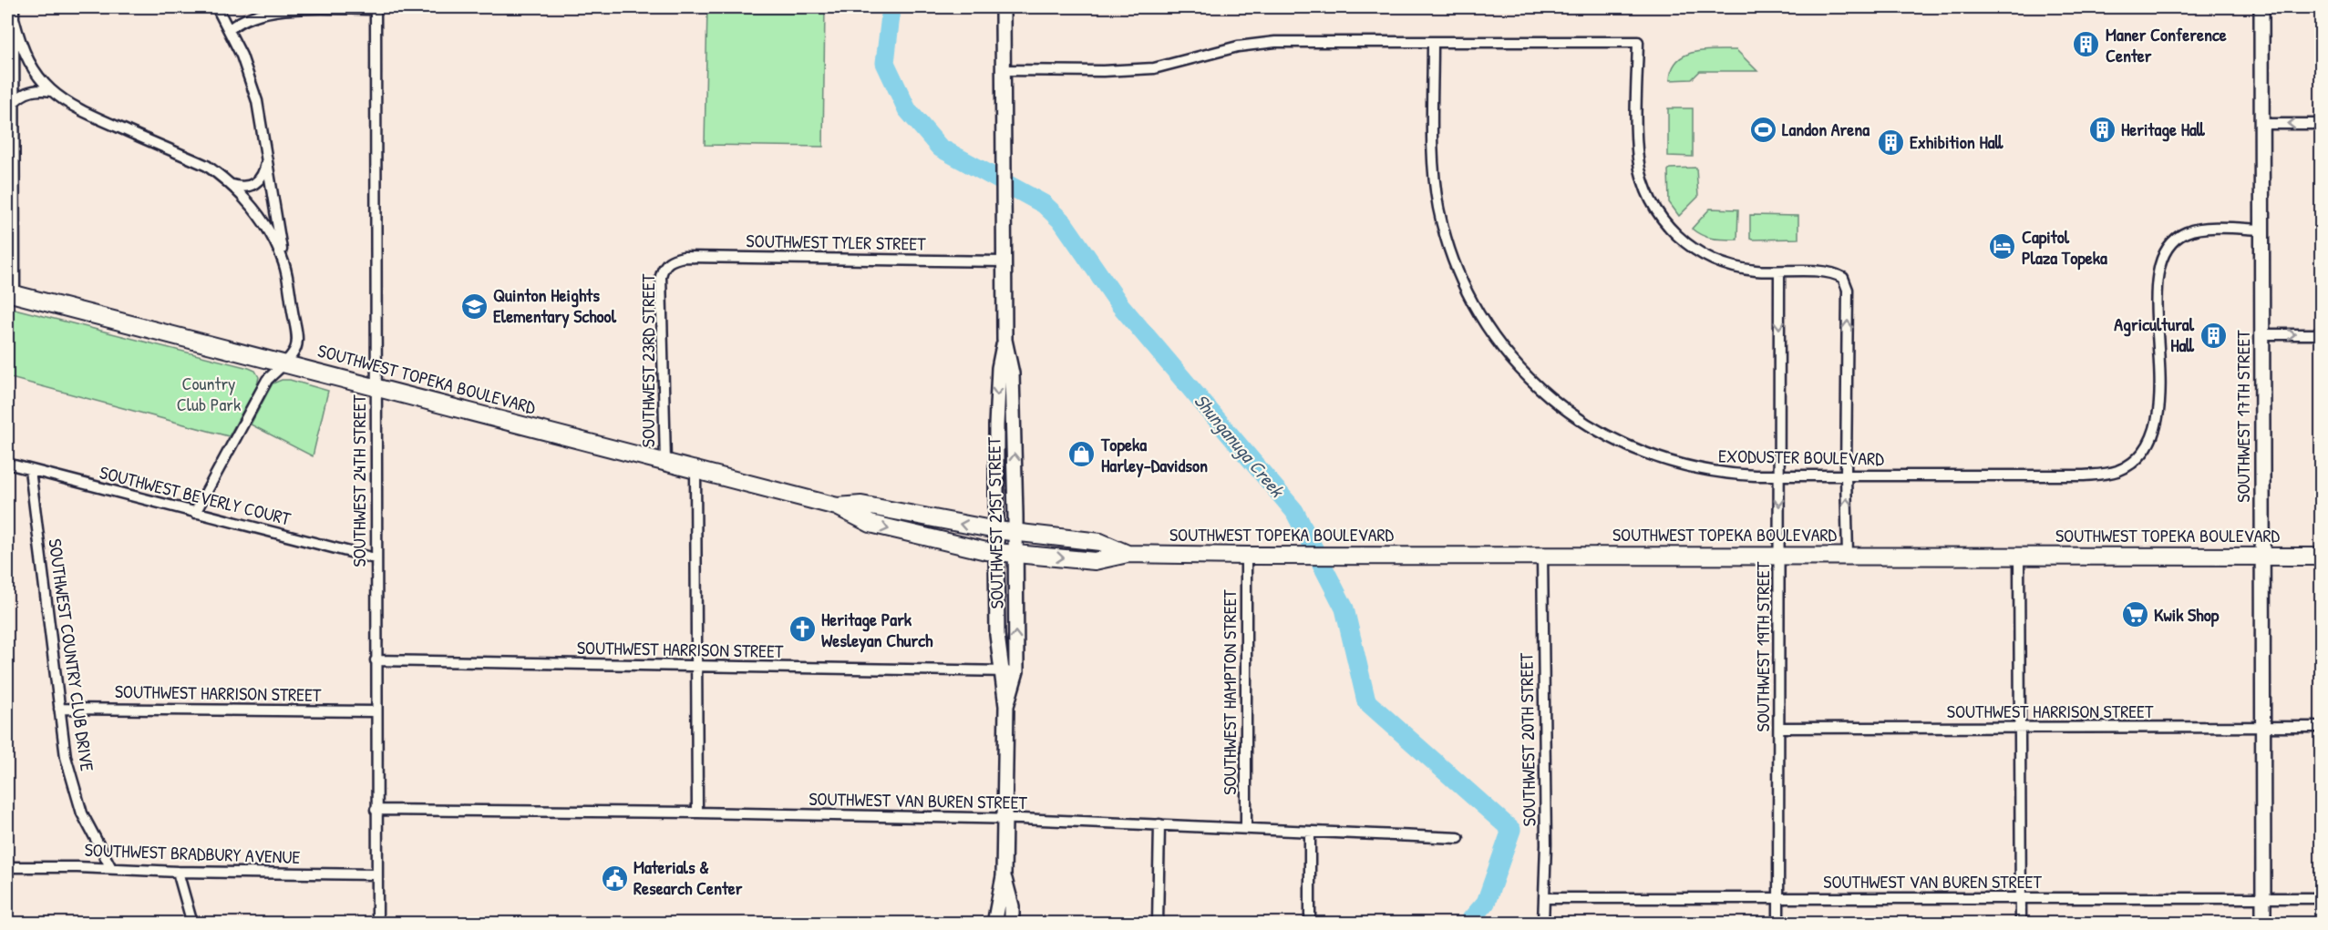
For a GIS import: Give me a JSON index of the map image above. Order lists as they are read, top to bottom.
{
  "streets": {
    "main road": ["SOUTHWEST TOPEKA BOULEVARD", "SOUTHWEST 17TH STREET", "SOUTHWEST 21ST STREET"],
    "street": [
      "SOUTHWEST TYLER STREET",
      "SOUTHWEST 23RD STREET",
      "EXODUSTER BOULEVARD",
      "SOUTHWEST 24TH STREET",
      "SOUTHWEST BEVERLY COURT",
      "SOUTHWEST 19TH STREET",
      "SOUTHWEST HARRISON STREET",
      "SOUTHWEST COUNTRY CLUB DRIVE",
      "SOUTHWEST HAMPTON STREET",
      "SOUTHWEST 20TH STREET",
      "SOUTHWEST VAN BUREN STREET",
      "SOUTHWEST BRADBURY AVENUE"
    ]
  },
  "crossings": [
    ["SOUTHWEST TYLER STREET", "SOUTHWEST 23RD STREET"],
    ["SOUTHWEST TYLER STREET", "SOUTHWEST 21ST STREET"],
    ["SOUTHWEST 23RD STREET", "SOUTHWEST TOPEKA BOULEVARD"],
    ["SOUTHWEST TOPEKA BOULEVARD", "SOUTHWEST 17TH STREET"],
    ["SOUTHWEST TOPEKA BOULEVARD", "SOUTHWEST 24TH STREET"],
    ["SOUTHWEST TOPEKA BOULEVARD", "SOUTHWEST 21ST STREET"],
    ["SOUTHWEST TOPEKA BOULEVARD", "SOUTHWEST 19TH STREET"],
    ["SOUTHWEST TOPEKA BOULEVARD", "SOUTHWEST HAMPTON STREET"],
    ["SOUTHWEST TOPEKA BOULEVARD", "SOUTHWEST 20TH STREET"],
    ["SOUTHWEST 17TH STREET", "EXODUSTER BOULEVARD"],
    ["SOUTHWEST 17TH STREET", "SOUTHWEST HARRISON STREET"],
    ["SOUTHWEST 17TH STREET", "SOUTHWEST VAN BUREN STREET"],
    ["EXODUSTER BOULEVARD", "SOUTHWEST 19TH STREET"],
    ["SOUTHWEST 24TH STREET", "SOUTHWEST BEVERLY COURT"],
    ["SOUTHWEST 24TH STREET", "SOUTHWEST HARRISON STREET"],
    ["SOUTHWEST 24TH STREET", "SOUTHWEST VAN BUREN STREET"],
    ["SOUTHWEST 24TH STREET", "SOUTHWEST BRADBURY AVENUE"],
    ["SOUTHWEST BEVERLY COURT", "SOUTHWEST COUNTRY CLUB DRIVE"],
    ["SOUTHWEST 21ST STREET", "SOUTHWEST HARRISON STREET"],
    ["SOUTHWEST 21ST STREET", "SOUTHWEST VAN BUREN STREET"],
    ["SOUTHWEST 19TH STREET", "SOUTHWEST HARRISON STREET"],
    ["SOUTHWEST 19TH STREET", "SOUTHWEST VAN BUREN STREET"],
    ["SOUTHWEST HARRISON STREET", "SOUTHWEST COUNTRY CLUB DRIVE"],
    ["SOUTHWEST COUNTRY CLUB DRIVE", "SOUTHWEST BRADBURY AVENUE"],
    ["SOUTHWEST HAMPTON STREET", "SOUTHWEST VAN BUREN STREET"],
    ["SOUTHWEST 20TH STREET", "SOUTHWEST VAN BUREN STREET"]
  ],
  "one_way": ["SOUTHWEST 19TH STREET"],
  "water": ["Shunganuga Creek"],
  "parks": ["Country Club Park"],
  "places": {
    "building": [
      "Maner Conference Center",
      "Heritage Hall",
      "Exhibition Hall",
      "Agricultural Hall"
    ],
    "sports": ["Landon Arena"],
    "hotel": ["Capitol Plaza Topeka"],
    "school or university": ["Quinton Heights Elementary School"],
    "shop": ["Topeka Harley-Davidson"],
    "supermarket": ["Kwik Shop"],
    "church": ["Heritage Park Wesleyan Church"],
    "public building": ["Materials & Research Center"]
  }
}
